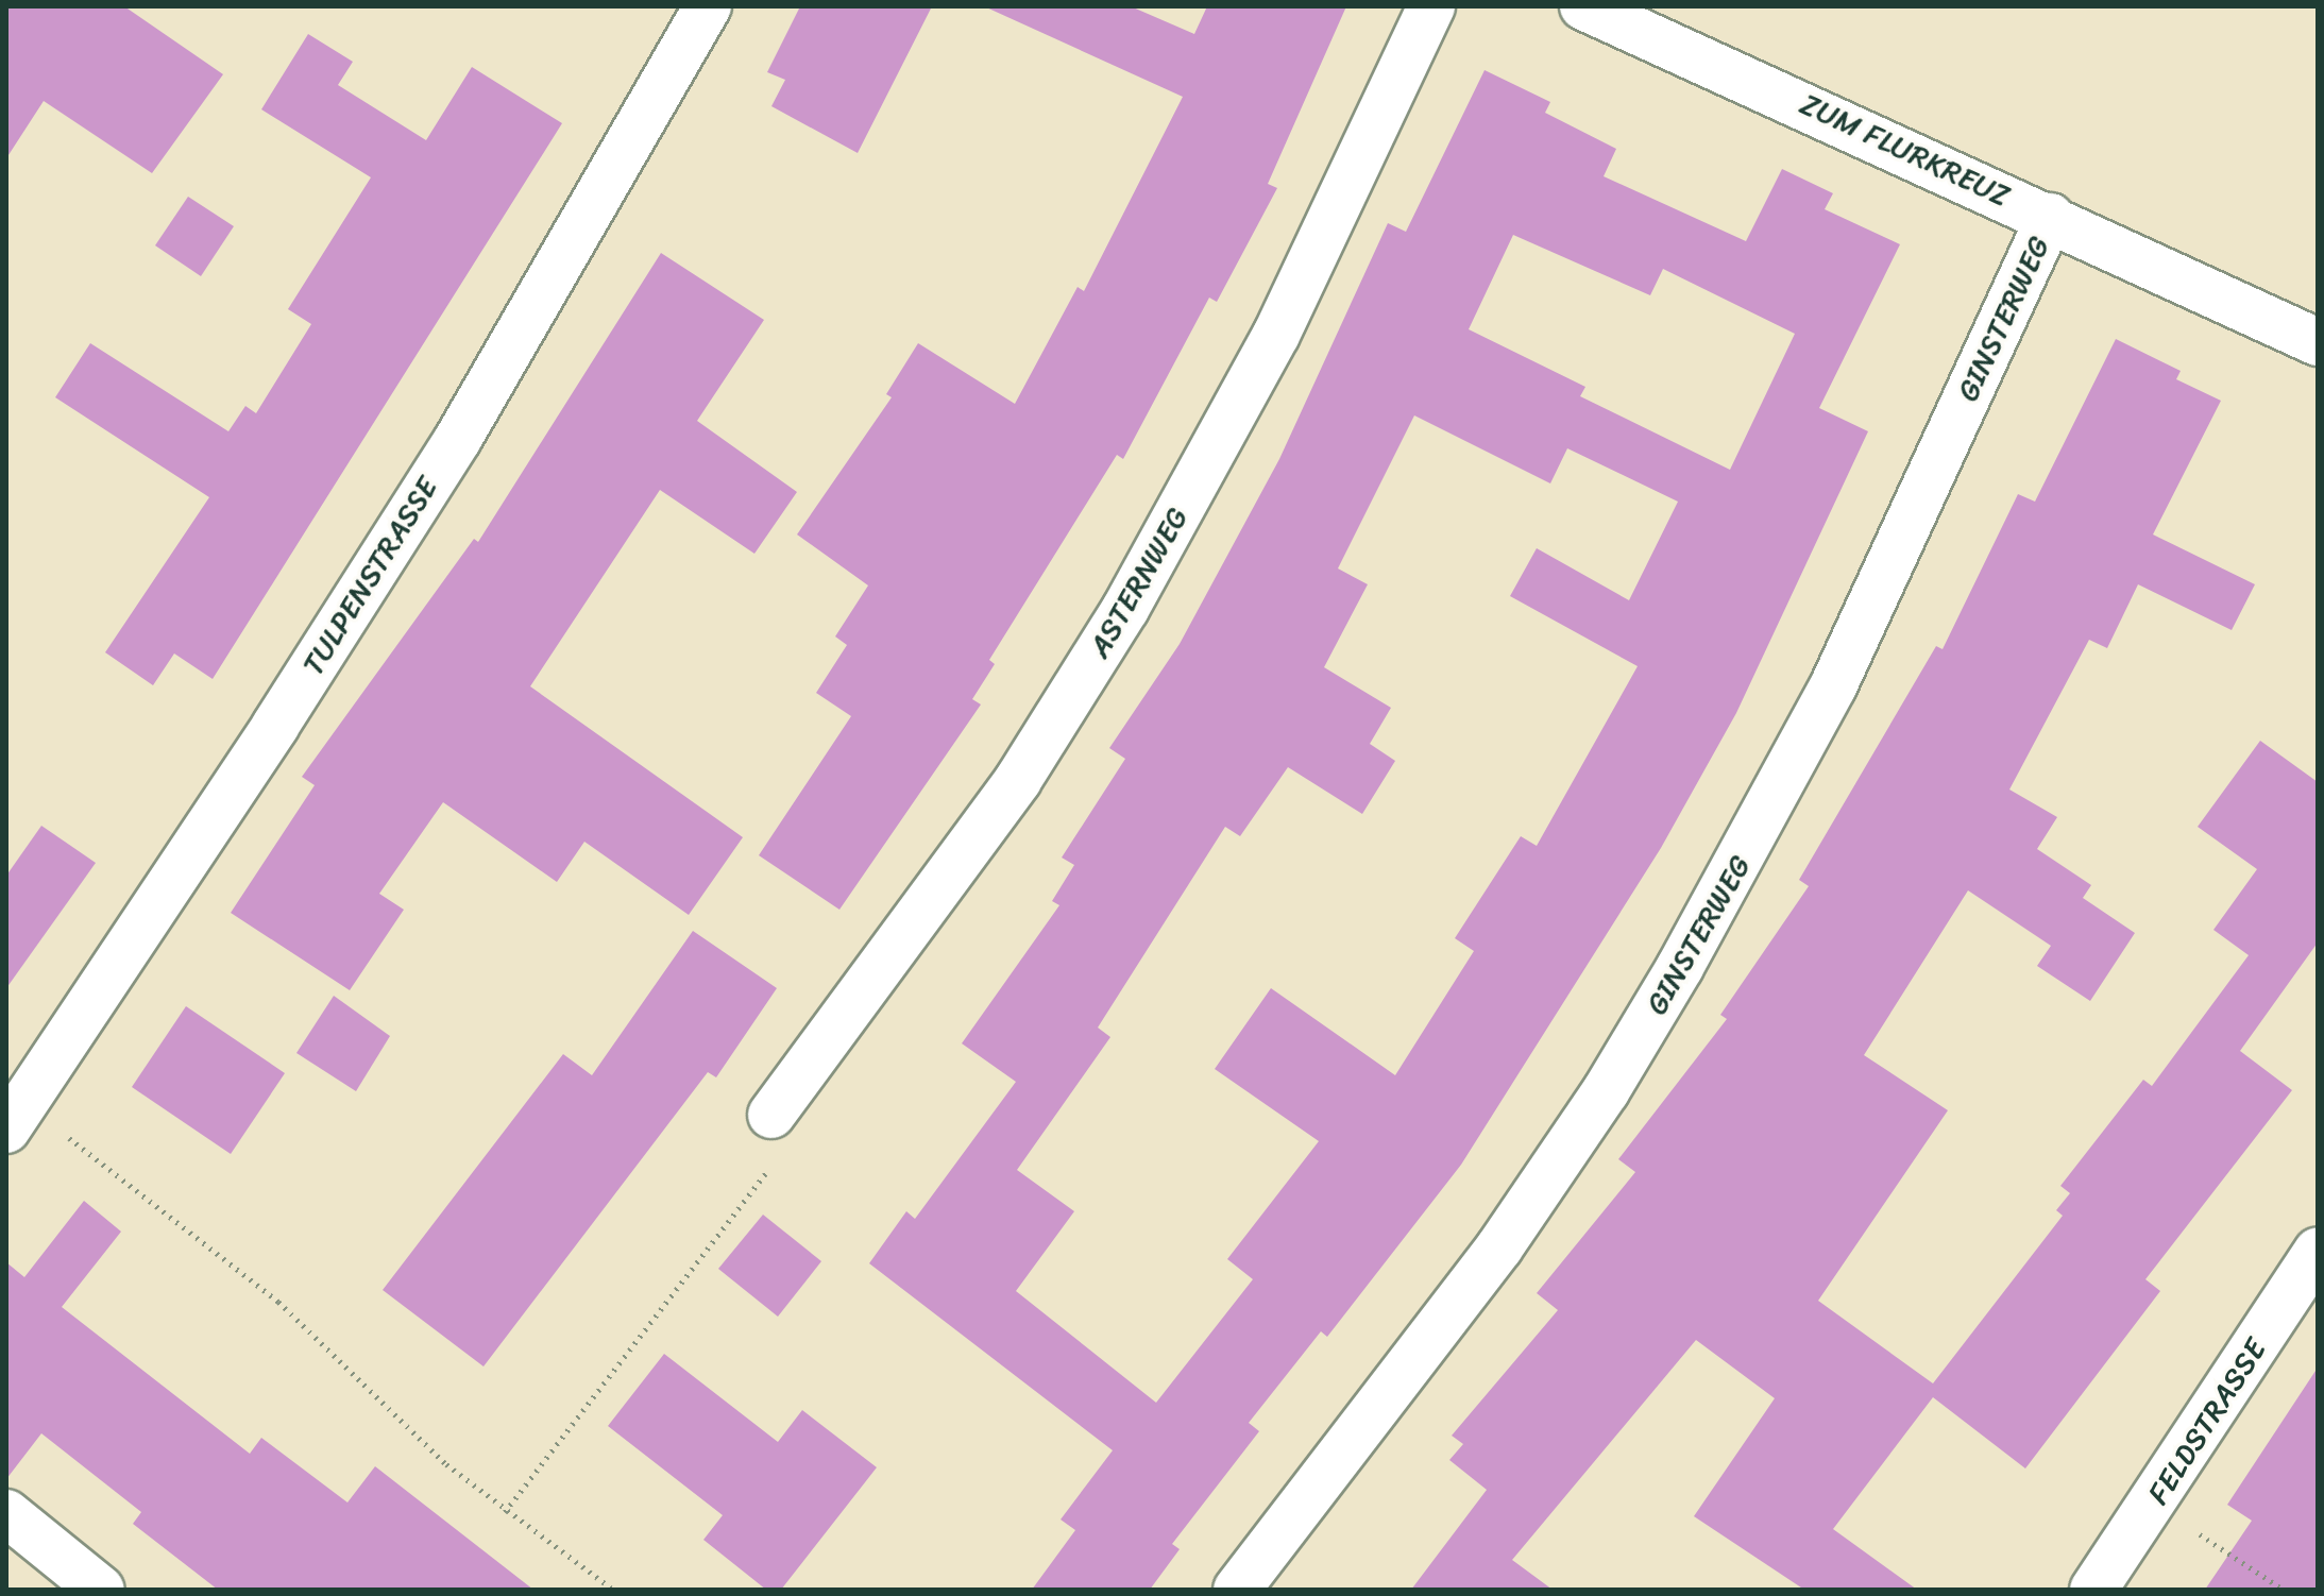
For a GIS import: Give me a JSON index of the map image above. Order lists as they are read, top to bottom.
{
  "streets": {
    "street": [
      "ZUM FLURKREUZ",
      "GINSTERWEG",
      "TULPENSTRASSE",
      "ASTERNWEG",
      "FELDSTRASSE"
    ]
  },
  "crossings": [
    ["ZUM FLURKREUZ", "GINSTERWEG"]
  ]
}
